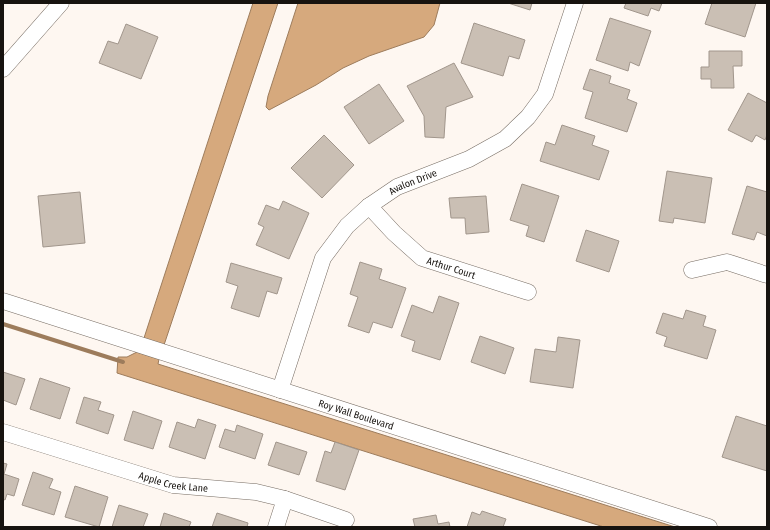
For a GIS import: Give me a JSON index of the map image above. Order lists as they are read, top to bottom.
{
  "streets": {
    "street": [
      "Avalon Drive",
      "Arthur Court",
      "Roy Wall Boulevard",
      "Apple Creek Lane"
    ]
  },
  "crossings": [
    ["Avalon Drive", "Arthur Court"],
    ["Avalon Drive", "Roy Wall Boulevard"]
  ]
}
